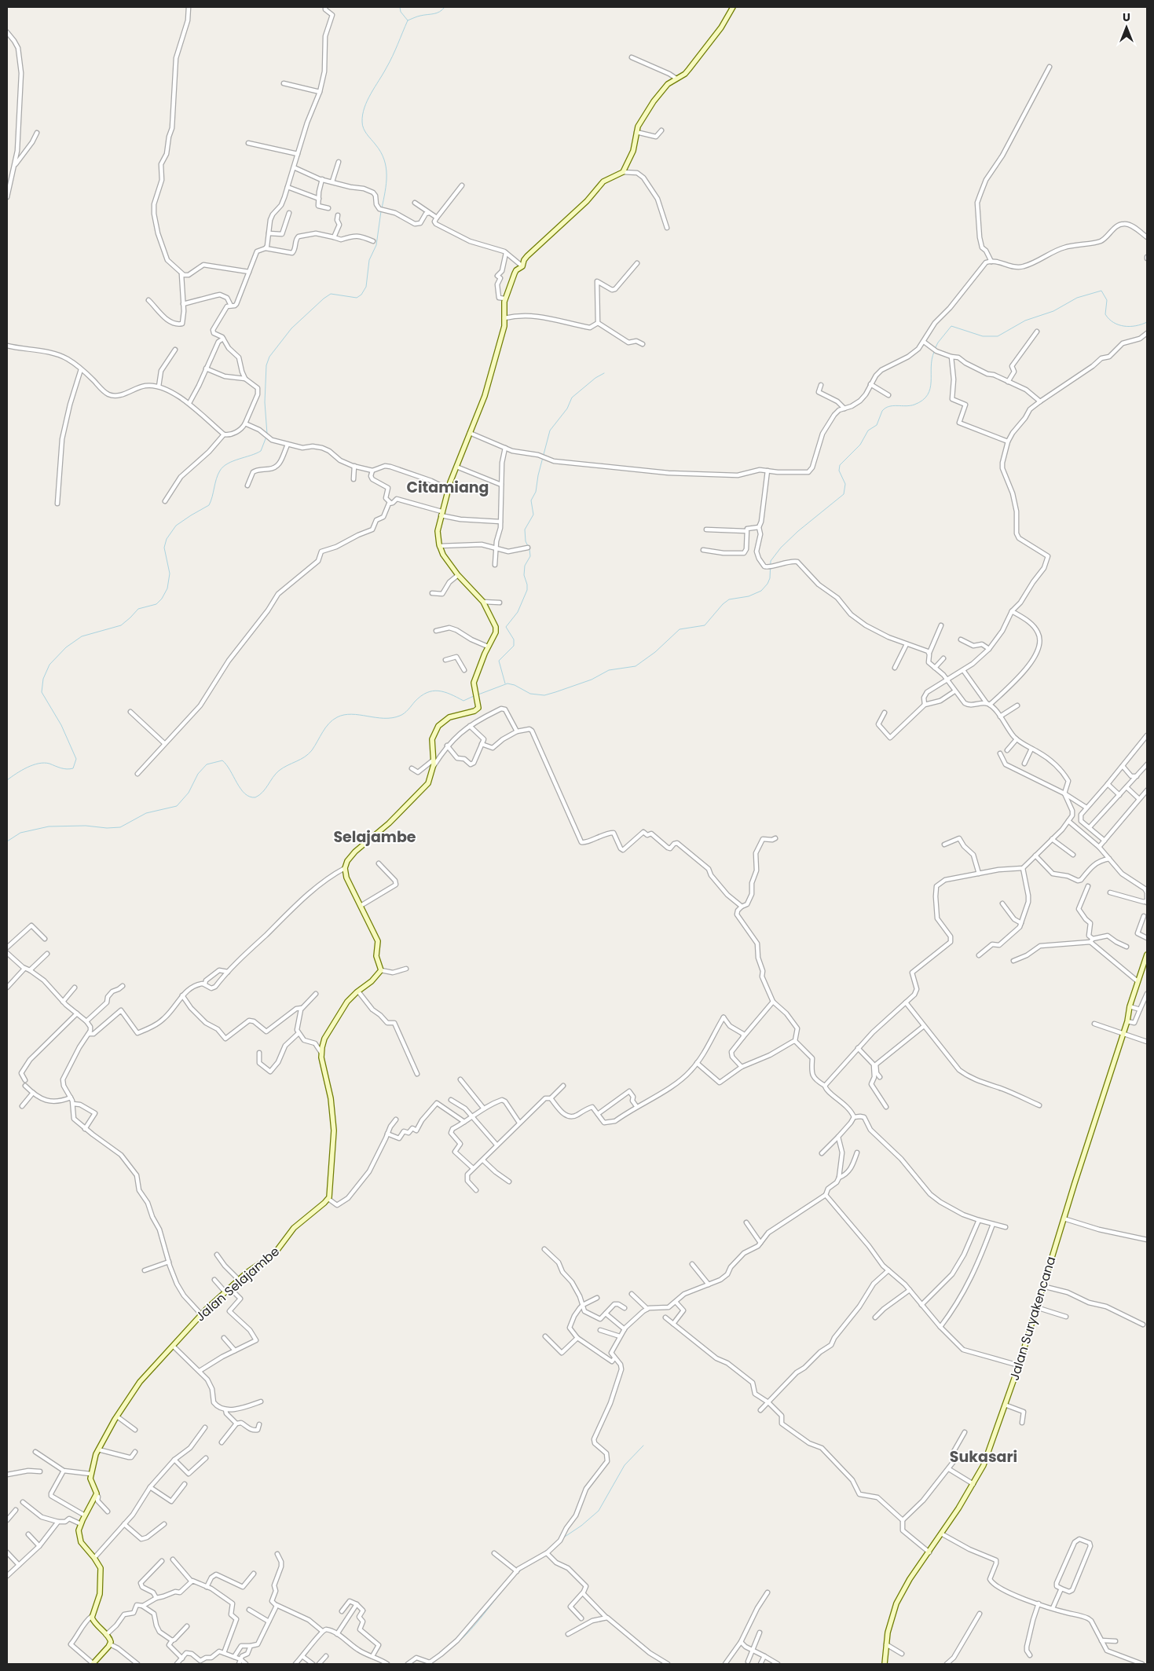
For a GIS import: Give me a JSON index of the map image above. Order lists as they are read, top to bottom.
{
  "streets": {
    "street": ["Jalan Selajambe", "Jalan Suryakencana"]
  },
  "districts": ["Citamiang", "Selajambe", "Sukasari"],
  "north": "top"
}
